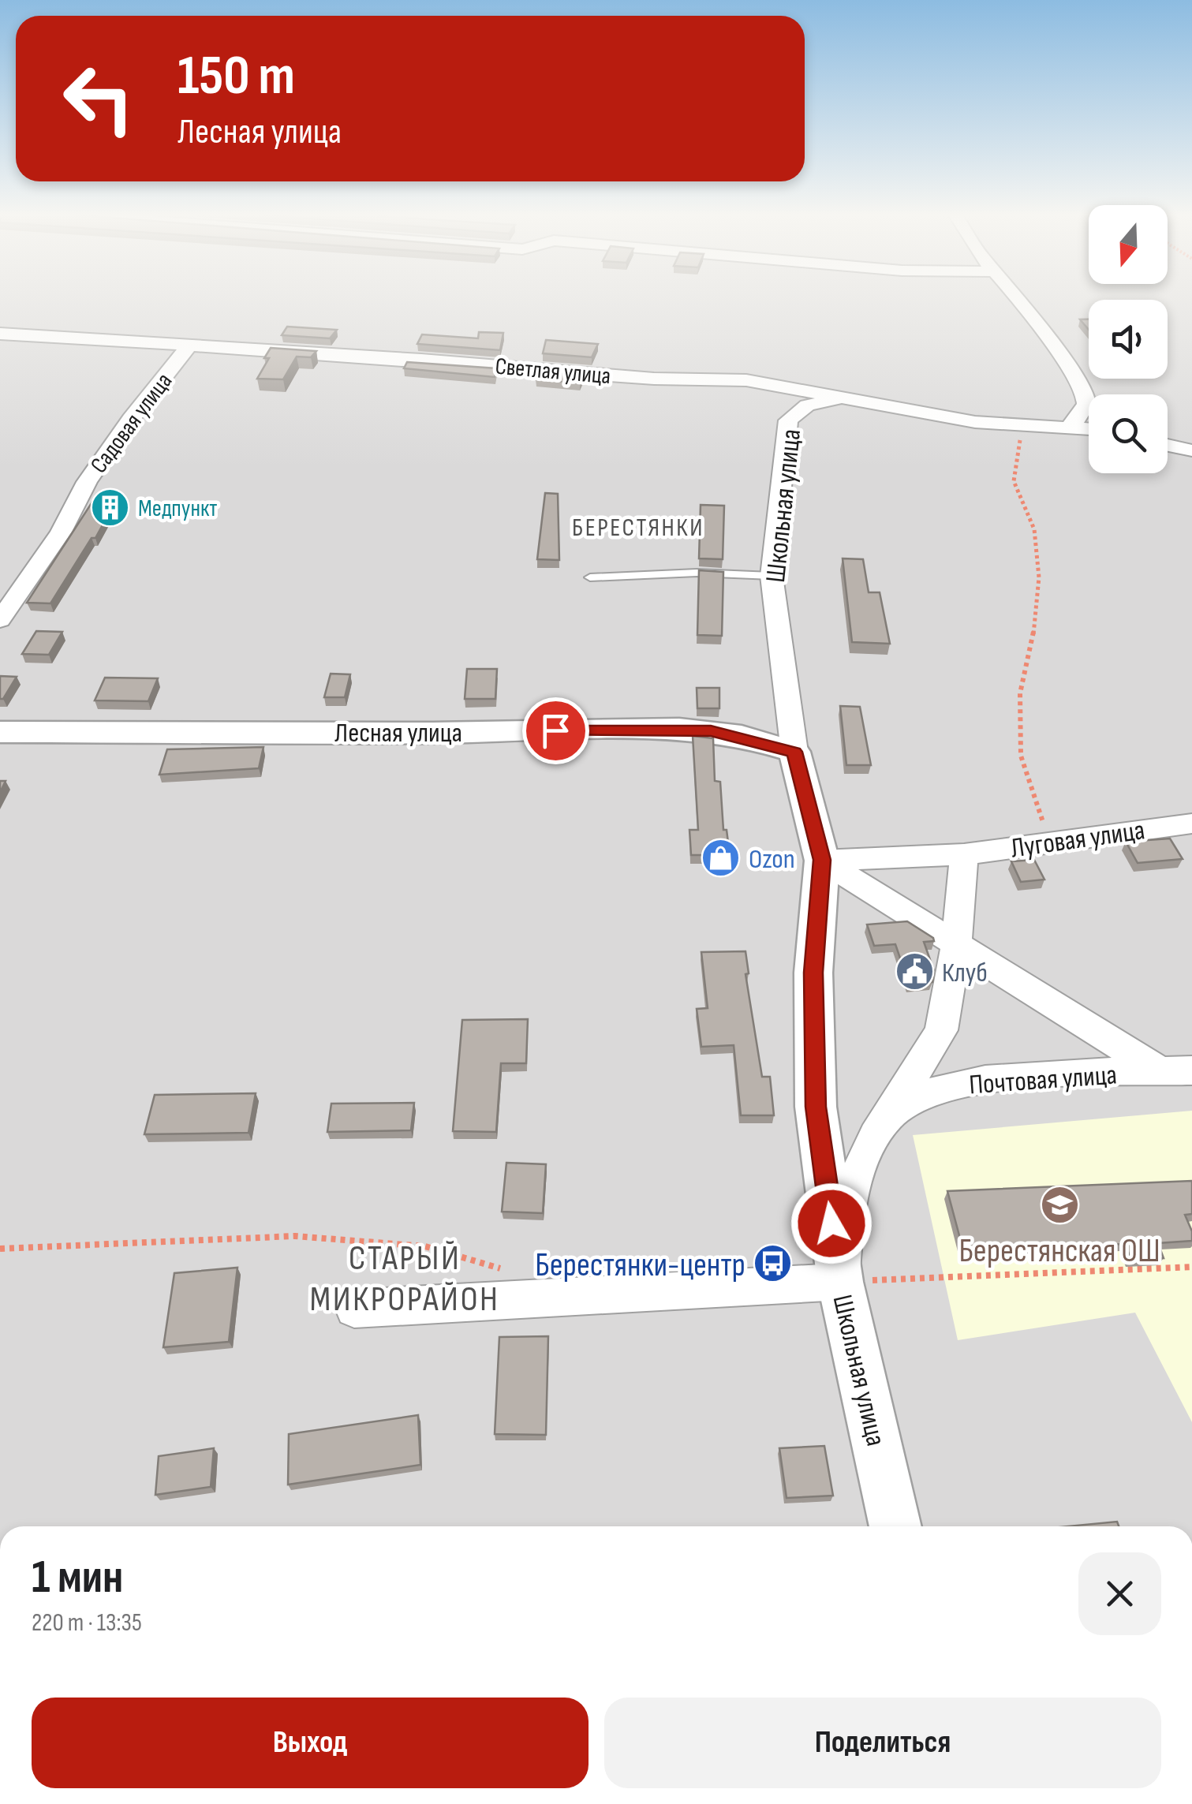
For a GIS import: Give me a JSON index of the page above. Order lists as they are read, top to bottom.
{
  "streets": {
    "street": [
      "Светлая улица",
      "Садовая улица",
      "Школьная улица",
      "Лесная улица",
      "Луговая улица",
      "Почтовая улица"
    ]
  },
  "crossings": [
    ["Светлая улица", "Садовая улица"],
    ["Светлая улица", "Школьная улица"],
    ["Школьная улица", "Лесная улица"],
    ["Школьная улица", "Луговая улица"],
    ["Школьная улица", "Почтовая улица"]
  ],
  "districts": ["БЕРЕСТЯНКИ", "СТАРЫЙ МИКРОРАЙОН"],
  "places": {
    "building": ["Медпункт"],
    "shop": ["Ozon"],
    "public building": ["Клуб"],
    "school or university": ["Берестянская ОШ"],
    "bus stop": ["Берестянки-центр"]
  },
  "north": "bottom",
  "page": {
    "turn": ["150 m", "Лесная улица"],
    "heading": ["1 мин", "220 m · 13:35"],
    "buttons": ["Выход", "Поделиться"]
  }
}
